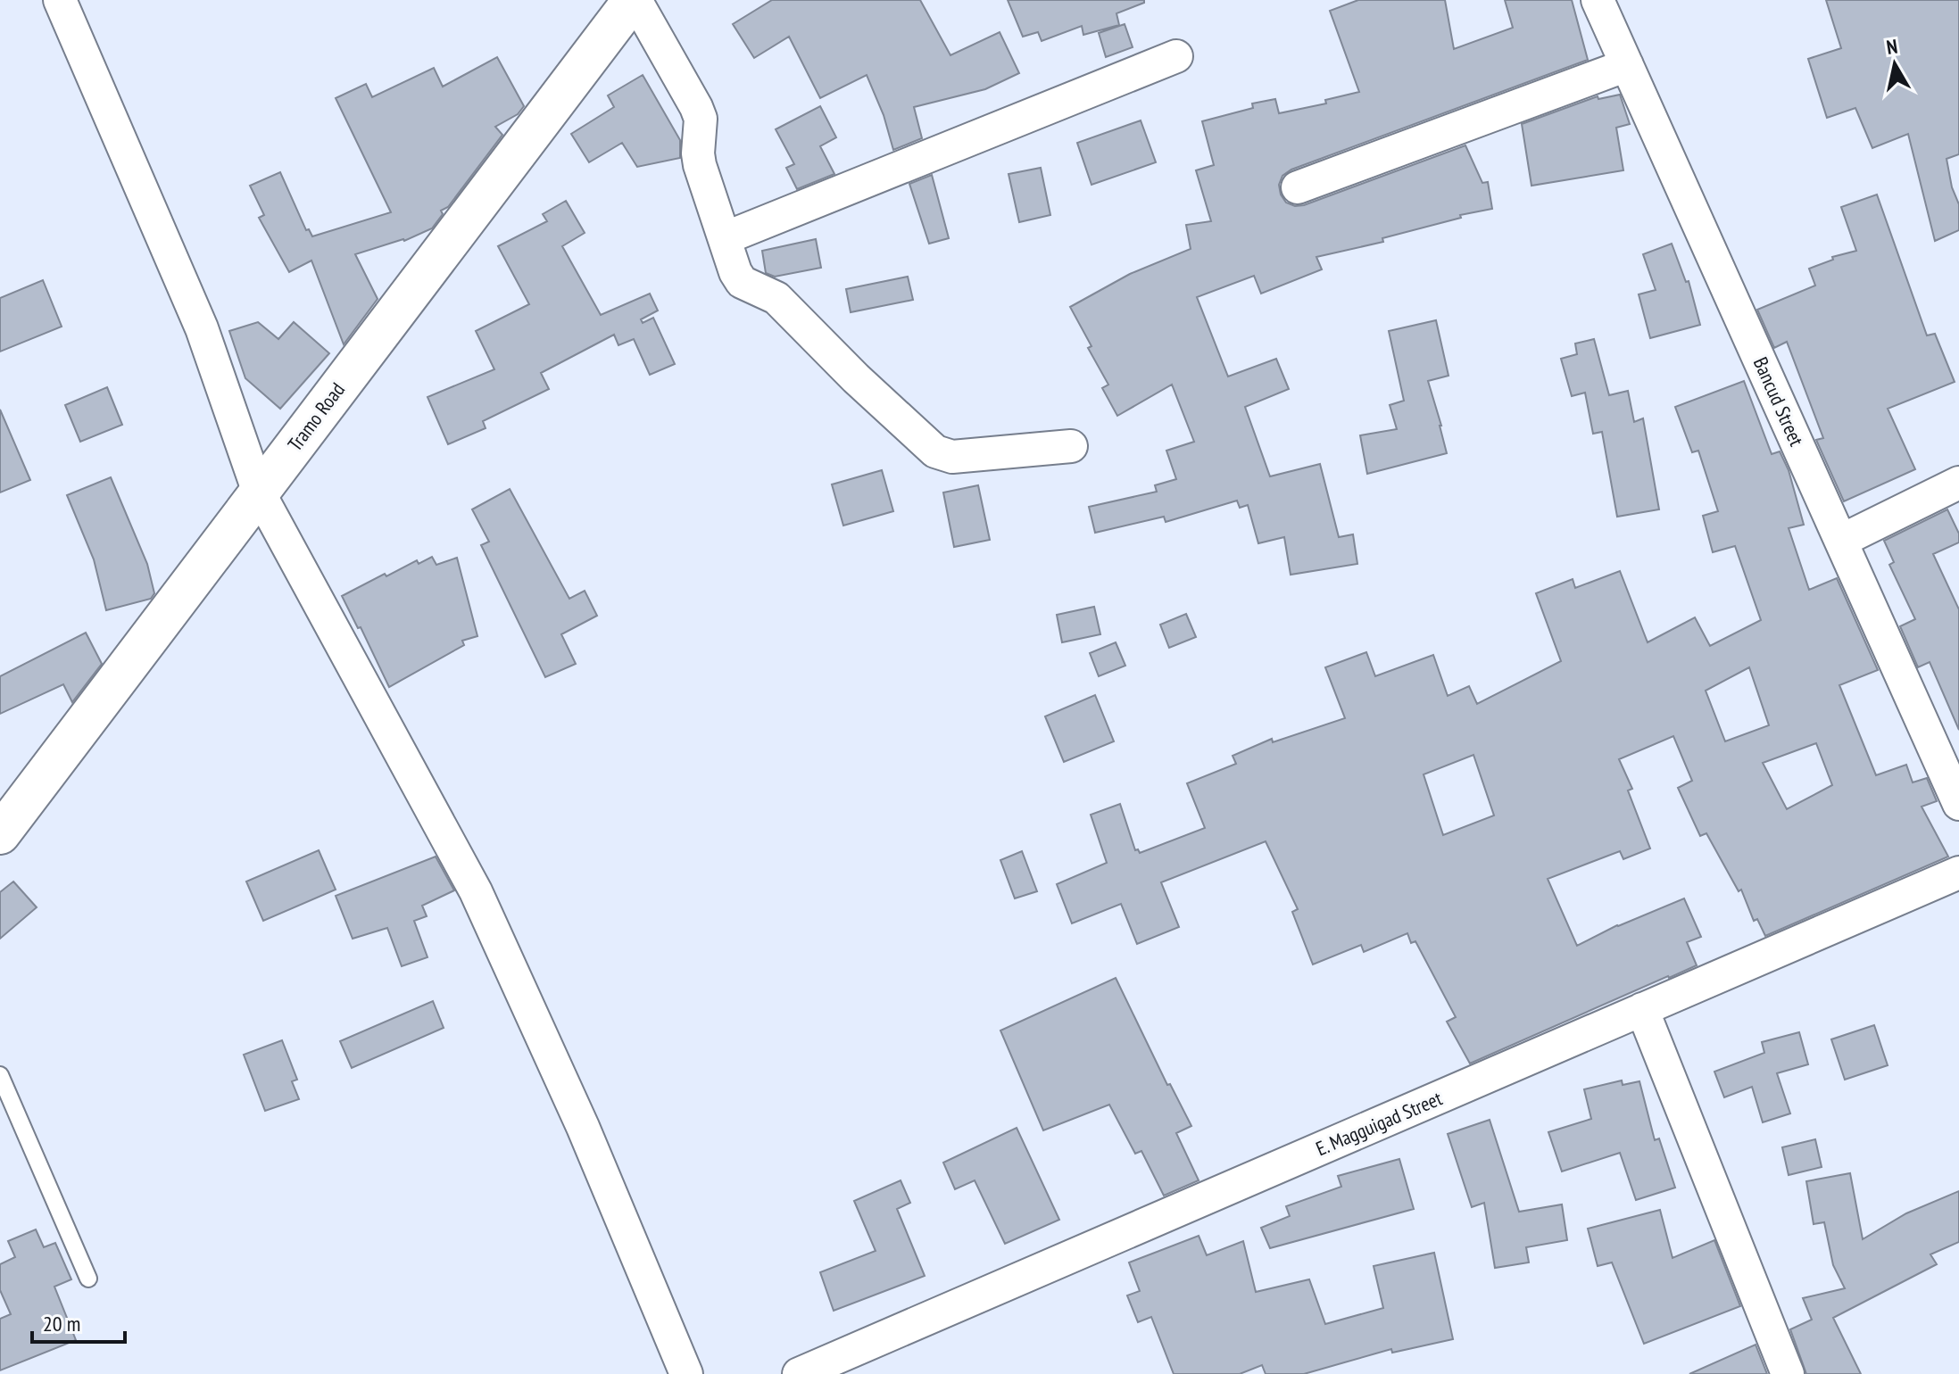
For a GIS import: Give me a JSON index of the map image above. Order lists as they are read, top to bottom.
{
  "streets": {
    "main road": ["Tramo Road"],
    "street": ["Bancud Street", "E. Magguigad Street"]
  },
  "scale_bar": "20 m",
  "north": "top"
}
